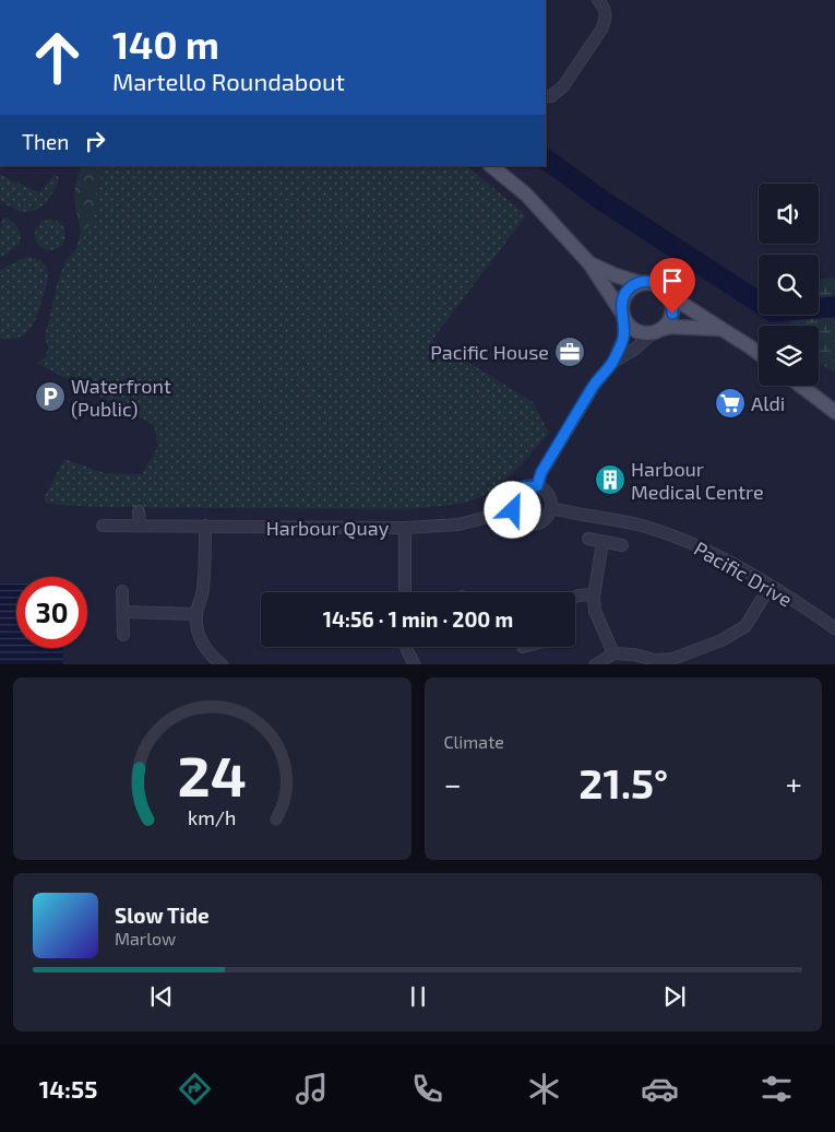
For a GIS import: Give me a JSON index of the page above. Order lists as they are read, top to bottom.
{
  "streets": {
    "street": ["Harbour Quay", "Pacific Drive"]
  },
  "crossings": [
    ["Harbour Quay", "Pacific Drive"]
  ],
  "places": {
    "office": ["Pacific House"],
    "parking": ["Waterfront (Public)"],
    "supermarket": ["Aldi"],
    "building": ["Harbour Medical Centre"]
  },
  "page": {
    "turn": ["140 m", "Martello Roundabout"],
    "then": "Then",
    "limit": "30",
    "trip": "14:56 · 1 min · 200 m",
    "tile": "Climate",
    "heat": ["−", "21.5°", "+"],
    "song": ["Slow Tide", "Marlow"],
    "tabs": "14:55",
    "gauge": ["24", "km/h"]
  }
}
